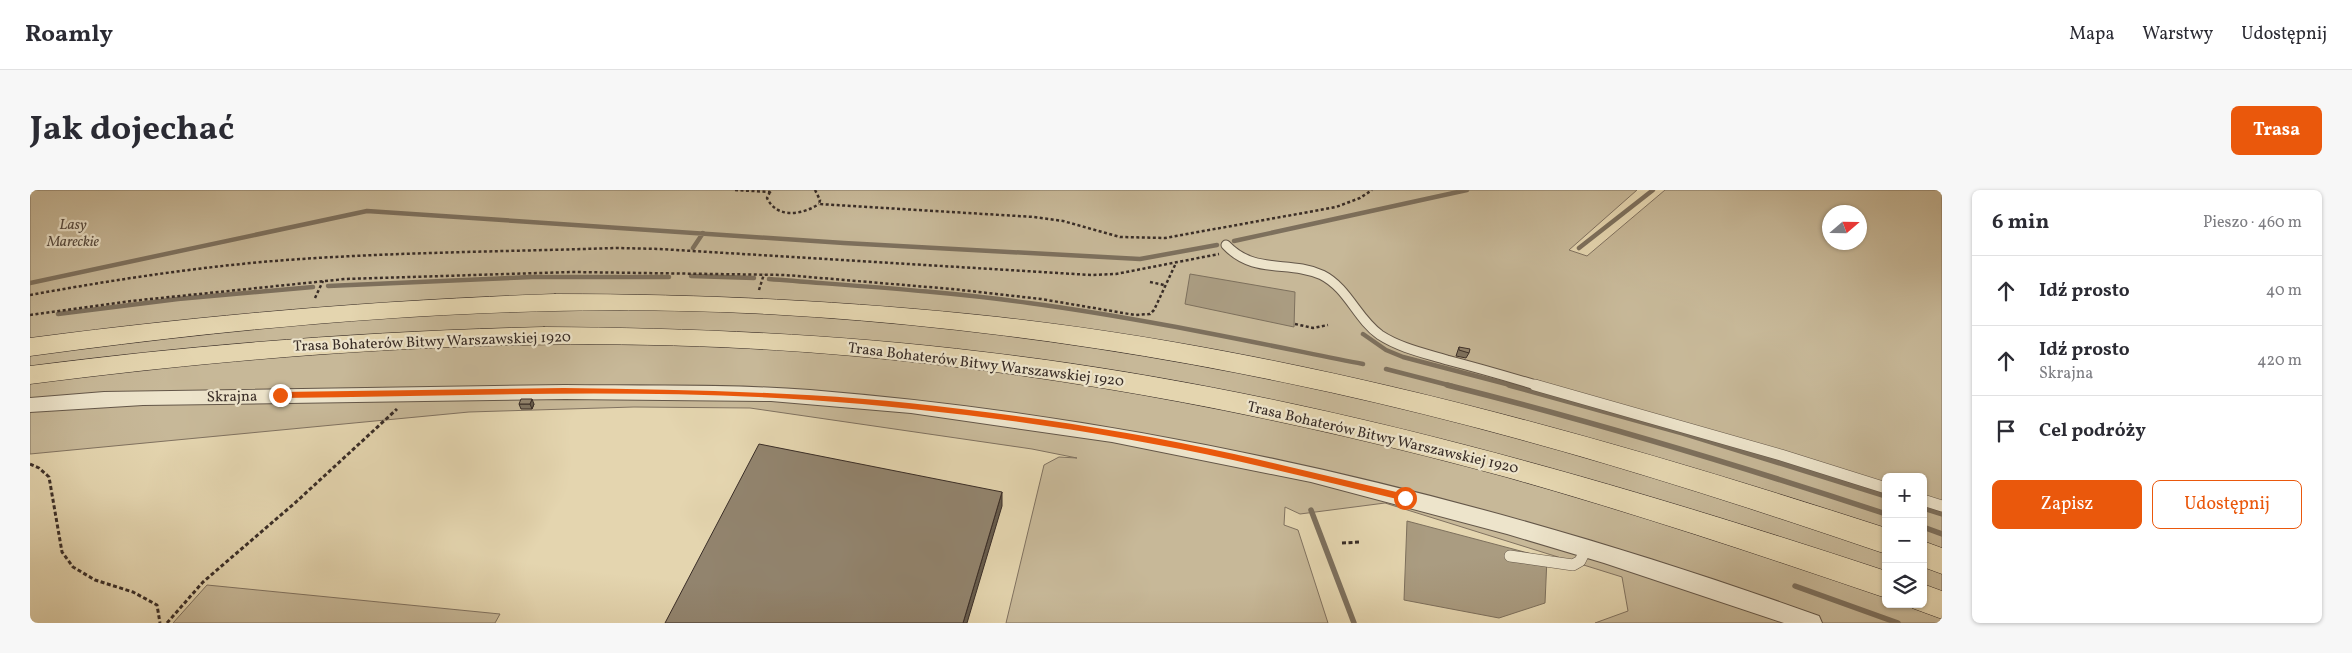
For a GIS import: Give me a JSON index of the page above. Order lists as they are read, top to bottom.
{
  "streets": {
    "highway": ["Trasa Bohaterów Bitwy Warszawskiej 1920"],
    "street": ["Skrajna"]
  },
  "parks": ["Lasy Mareckie"],
  "north": "right",
  "page": {
    "header": "Roamly",
    "nav": ["Mapa", "Warstwy", "Udostępnij"],
    "title": "Jak dojechać",
    "buttons": [
      "Trasa",
      ["Zapisz", "Udostępnij"]
    ],
    "heading": ["6 min", "Pieszo · 460 m"],
    "list": [
      ["Idź prosto", "40 m"],
      ["Idź prosto", "Skrajna", "420 m"],
      "Cel podróży"
    ],
    "map_buttons": ["+", "−"]
  }
}
